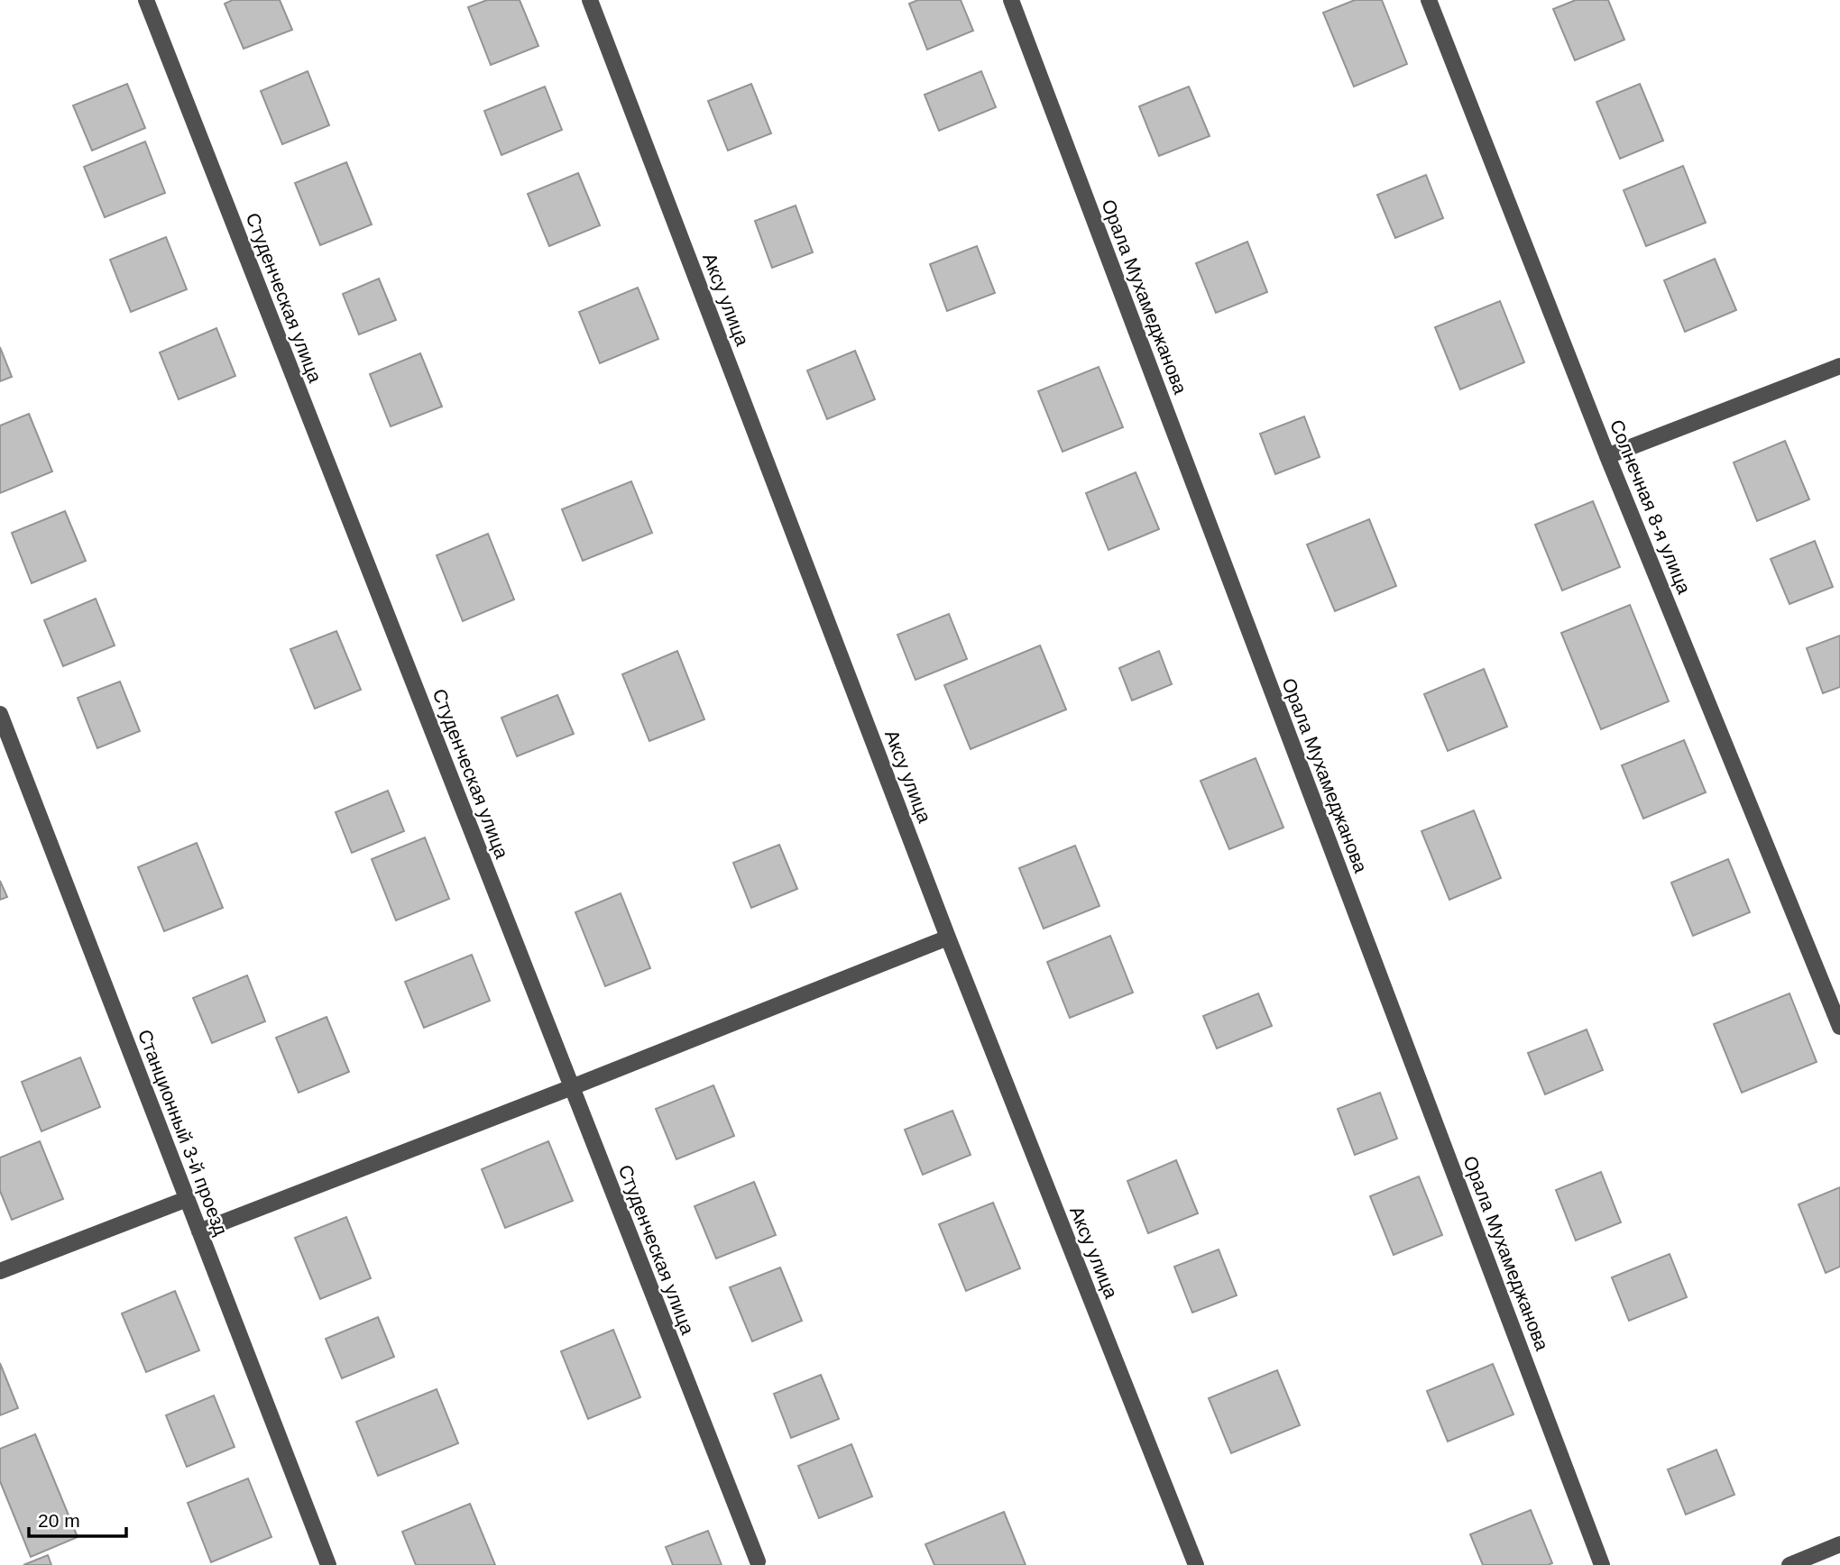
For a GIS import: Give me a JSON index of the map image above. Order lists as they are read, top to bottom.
{
  "streets": {
    "street": [
      "Орала Мухамеджанова",
      "Студенческая улица",
      "Аксу улица",
      "Солнечная 8-я улица",
      "Станционный 3-й проезд"
    ]
  },
  "scale_bar": "20 m"
}
